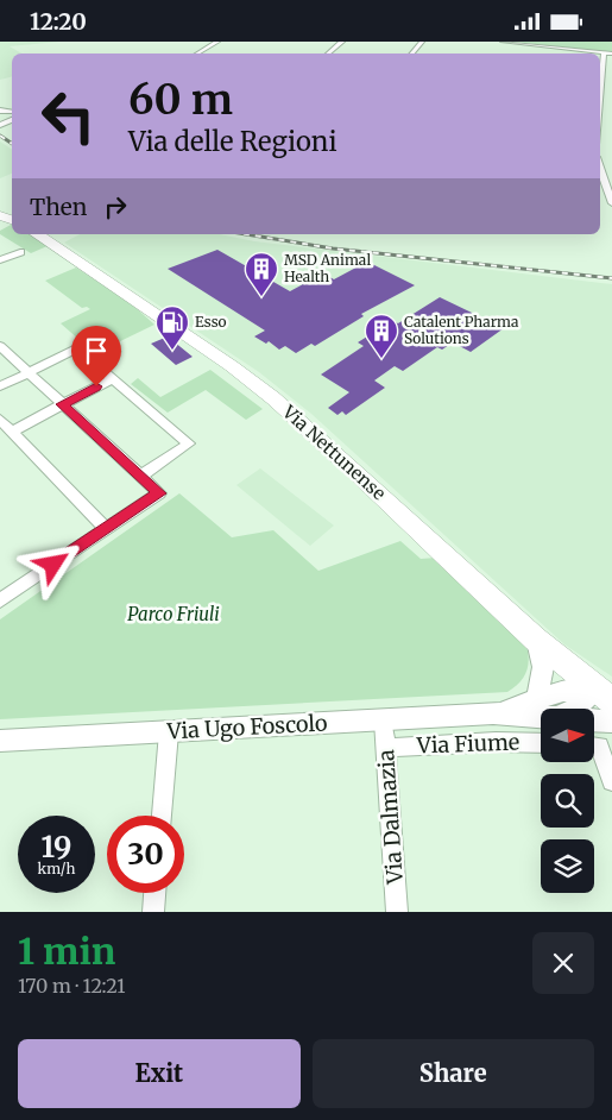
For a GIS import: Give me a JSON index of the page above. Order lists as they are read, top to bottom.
{
  "streets": {
    "main road": ["Via Nettunense"],
    "street": ["Via Ugo Foscolo", "Via Fiume", "Via Dalmazia"]
  },
  "crossings": [
    ["Via Ugo Foscolo", "Via Dalmazia"],
    ["Via Fiume", "Via Dalmazia"]
  ],
  "parks": ["Parco Friuli"],
  "places": {
    "building": ["MSD Animal Health", "Catalent Pharma Solutions"],
    "fuel station": ["Esso"]
  },
  "north": "right",
  "page": {
    "status": "12:20",
    "turn": ["60 m", "Via delle Regioni"],
    "then": "Then",
    "speed": "19 km/h",
    "limit": "30",
    "heading": ["1 min", "170 m · 12:21"],
    "buttons": ["Exit", "Share"]
  }
}
